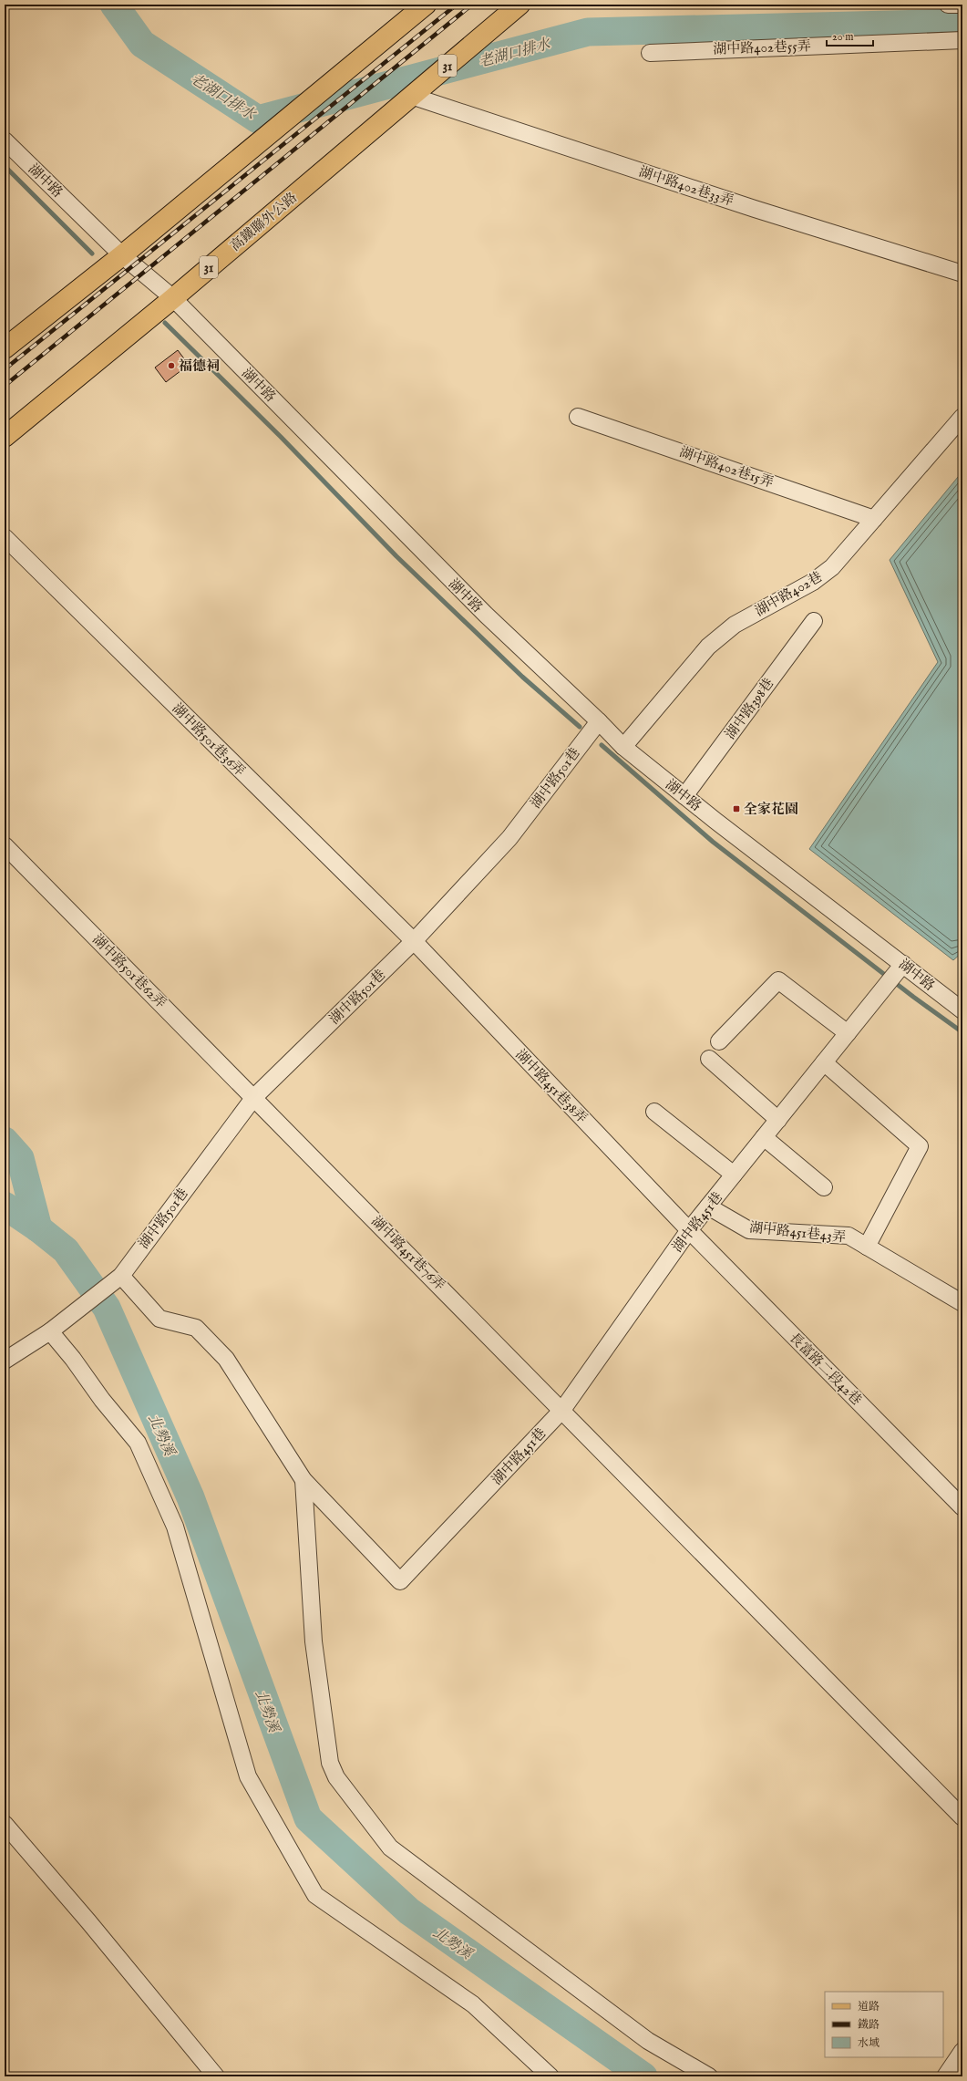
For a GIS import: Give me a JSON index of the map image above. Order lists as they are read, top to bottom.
{
  "streets": {
    "main road": ["31", "高鐵聯外公路"],
    "street": [
      "湖中路402巷55弄",
      "湖中路",
      "湖中路402巷33弄",
      "湖中路402巷15弄",
      "湖中路402巷",
      "湖中路398巷",
      "湖中路501巷36弄",
      "湖中路501巷",
      "湖中路501巷62弄",
      "湖中路451巷38弄",
      "湖中路451巷",
      "湖中路451巷43弄",
      "湖中路451巷76弄",
      "長富路二段42巷"
    ]
  },
  "crossings": [
    ["湖中路", "高鐵聯外公路"],
    ["湖中路", "湖中路402巷"],
    ["湖中路", "湖中路398巷"],
    ["湖中路", "湖中路501巷"],
    ["湖中路", "湖中路451巷"],
    ["湖中路402巷33弄", "高鐵聯外公路"],
    ["湖中路402巷15弄", "湖中路402巷"],
    ["湖中路501巷36弄", "湖中路501巷"],
    ["湖中路501巷36弄", "湖中路451巷38弄"],
    ["湖中路501巷", "湖中路501巷62弄"],
    ["湖中路501巷", "湖中路451巷38弄"],
    ["湖中路501巷", "湖中路451巷"],
    ["湖中路501巷", "湖中路451巷76弄"],
    ["湖中路501巷62弄", "湖中路451巷76弄"],
    ["湖中路451巷38弄", "湖中路451巷"],
    ["湖中路451巷38弄", "長富路二段42巷"],
    ["湖中路451巷", "湖中路451巷43弄"],
    ["湖中路451巷", "湖中路451巷76弄"],
    ["湖中路451巷", "長富路二段42巷"]
  ],
  "water": ["老湖口排水", "北勢溪"],
  "places": {
    "other": ["福德祠"],
    "transit": ["全家花園"]
  },
  "legend": ["道路", "鐵路", "水域"],
  "scale_bar": "20 m"
}
